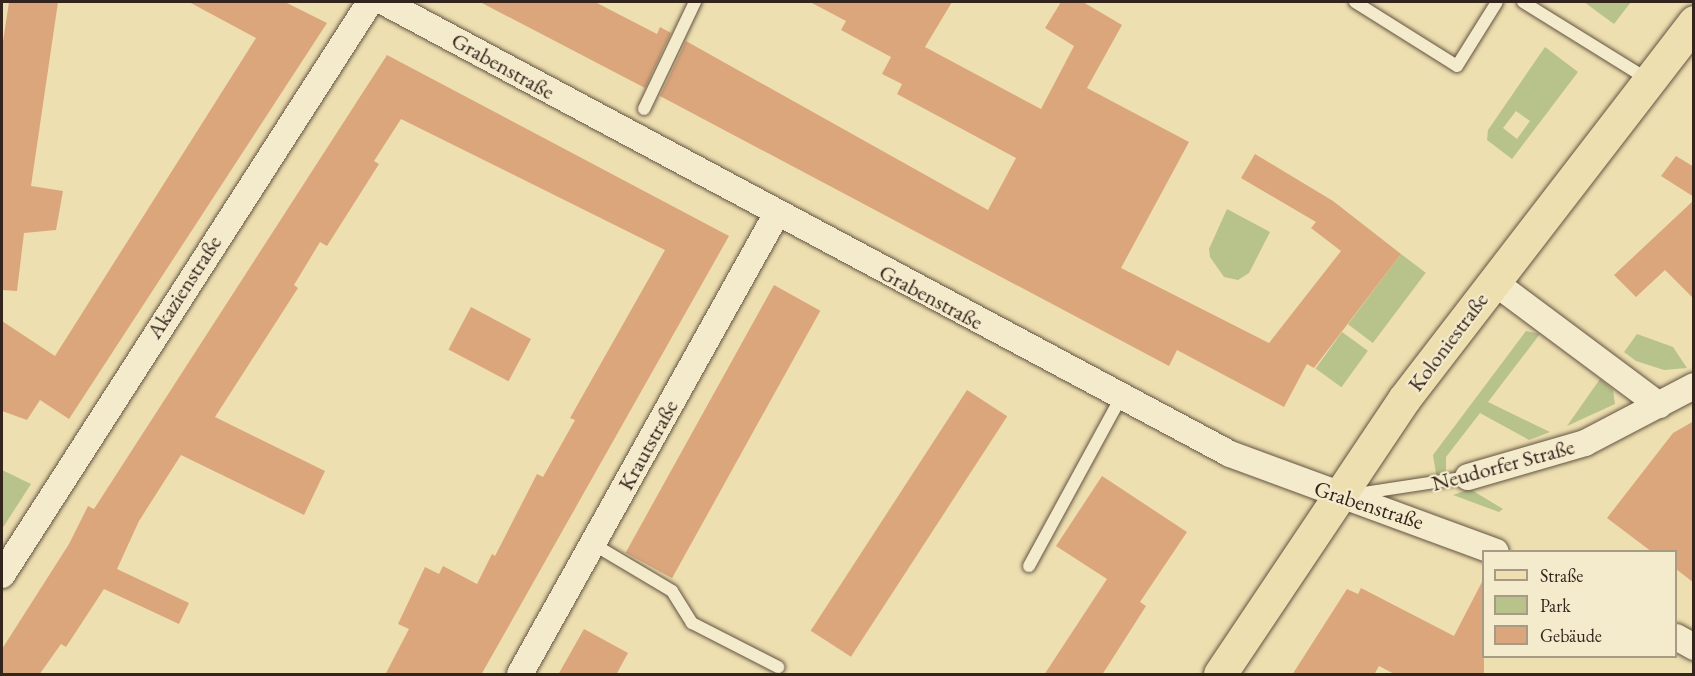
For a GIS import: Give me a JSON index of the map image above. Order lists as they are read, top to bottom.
{
  "streets": {
    "main road": ["Koloniestraße"],
    "street": [
      "Grabenstraße",
      "Akazienstraße",
      "Krautstraße",
      "Neudorfer Straße"
    ]
  },
  "crossings": [
    ["Grabenstraße", "Koloniestraße"],
    ["Grabenstraße", "Krautstraße"],
    ["Grabenstraße", "Neudorfer Straße"],
    ["Koloniestraße", "Neudorfer Straße"]
  ],
  "legend": ["Straße", "Park", "Gebäude"]
}
